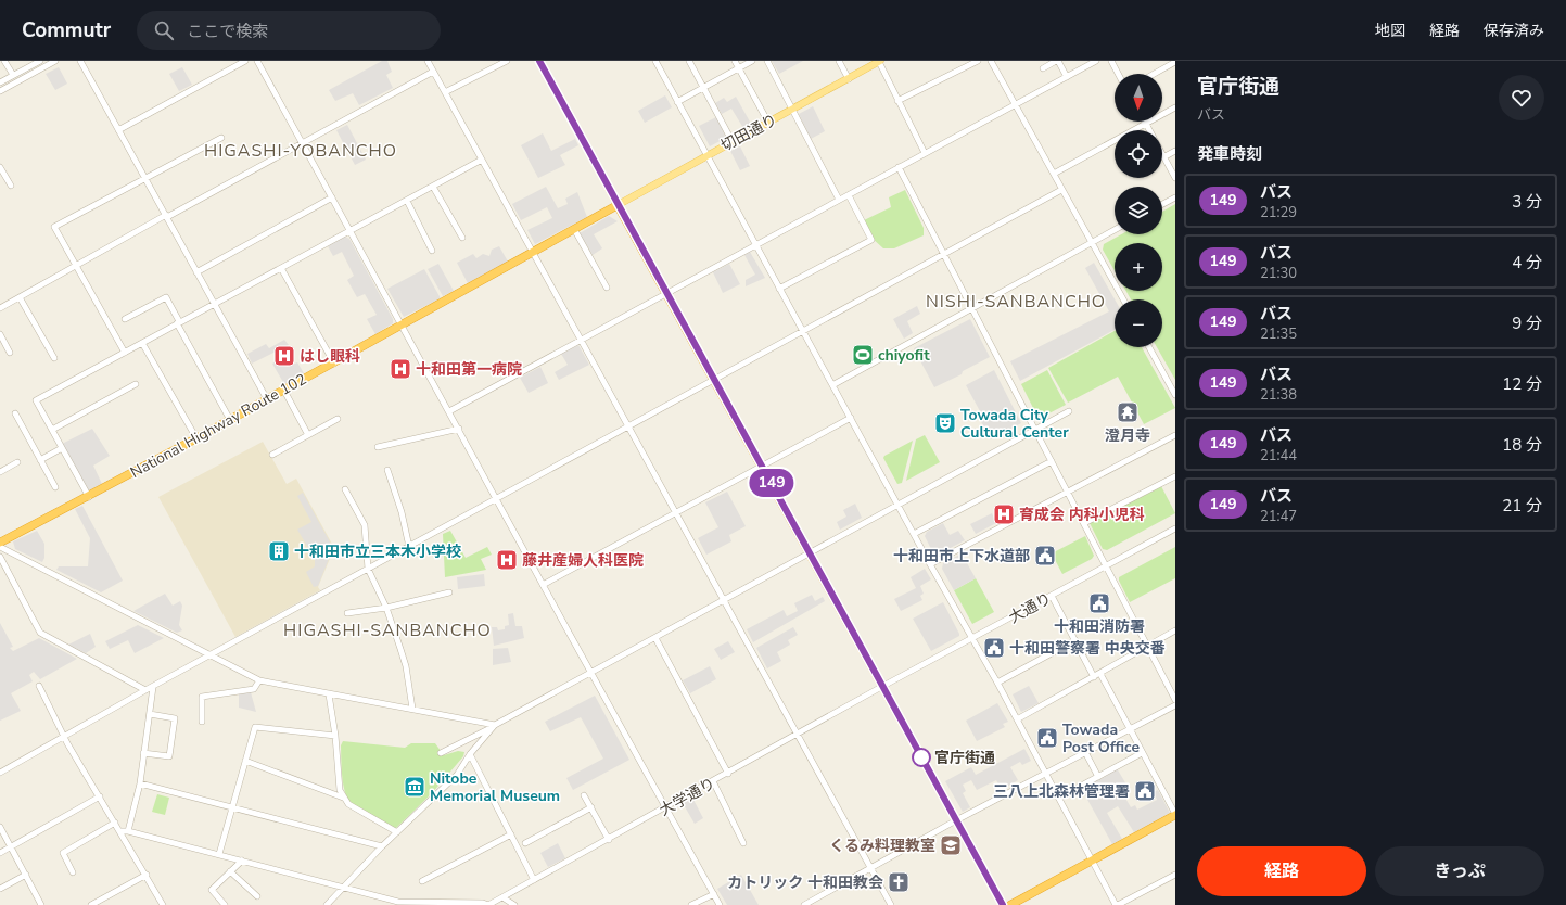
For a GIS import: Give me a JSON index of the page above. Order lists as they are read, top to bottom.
{
  "streets": {
    "highway": ["National Highway Route 102"],
    "main road": ["切田通り"],
    "street": ["大通り", "大学通り"]
  },
  "crossings": [
    ["切田通り", "National Highway Route 102"],
    ["大通り", "大学通り"]
  ],
  "districts": ["HIGASHI-YOBANCHO", "NISHI-SANBANCHO", "HIGASHI-SANBANCHO"],
  "places": {
    "sports": ["chiyofit"],
    "hospital": [
      "はし眼科",
      "十和田第一病院",
      "育成会 内科小児科",
      "藤井産婦人科医院"
    ],
    "temple": ["澄月寺"],
    "theatre": ["Towada City Cultural Center"],
    "building": ["十和田市立三本木小学校"],
    "public building": [
      "十和田市上下水道部",
      "十和田消防署",
      "十和田警察署 中央交番",
      "Towada Post Office",
      "三八上北森林管理署"
    ],
    "other": ["官庁街通"],
    "museum": ["Nitobe Memorial Museum"],
    "school or university": ["くるみ料理教室"],
    "church": ["カトリック 十和田教会"]
  },
  "lines": ["bus line 149"],
  "north": "bottom",
  "page": {
    "header": "Commutr",
    "search": "ここで検索",
    "nav": ["地図", "経路", "保存済み"],
    "on_map": "149",
    "heading": [
      ["官庁街通", "バス"],
      "発車時刻"
    ],
    "map_buttons": ["+", "−"],
    "list": [
      {
        "mark": "149",
        "name": "バス",
        "note": "21:29",
        "value": "3 分"
      },
      {
        "mark": "149",
        "name": "バス",
        "note": "21:30",
        "value": "4 分"
      },
      {
        "mark": "149",
        "name": "バス",
        "note": "21:35",
        "value": "9 分"
      },
      {
        "mark": "149",
        "name": "バス",
        "note": "21:38",
        "value": "12 分"
      },
      {
        "mark": "149",
        "name": "バス",
        "note": "21:44",
        "value": "18 分"
      },
      {
        "mark": "149",
        "name": "バス",
        "note": "21:47",
        "value": "21 分"
      }
    ],
    "buttons": ["経路", "きっぷ"]
  }
}
